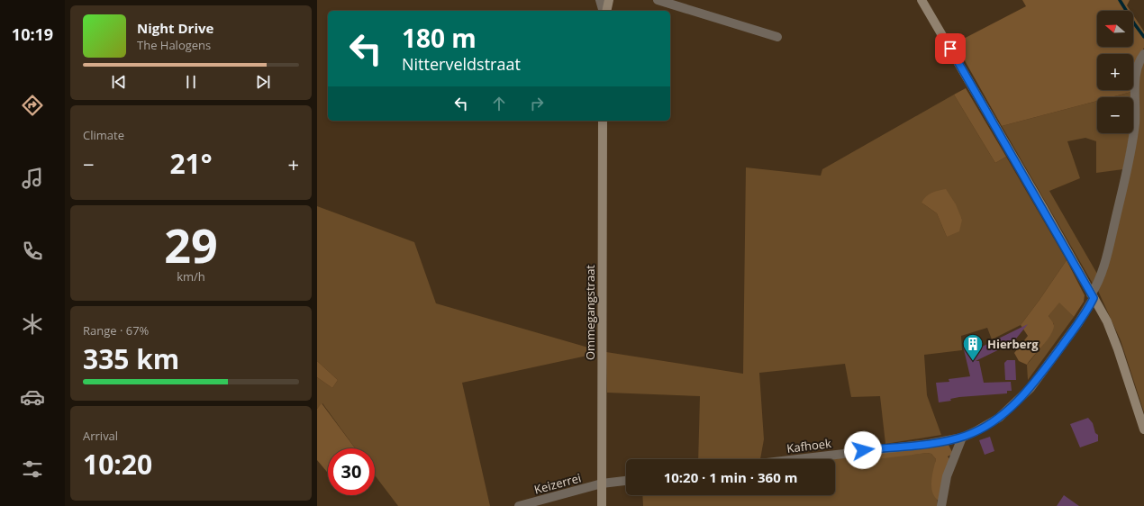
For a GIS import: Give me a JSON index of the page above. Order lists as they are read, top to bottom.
{
  "streets": {
    "main road": ["Ommegangstraat"],
    "street": ["Kafhoek", "Keizerrei"]
  },
  "crossings": [
    ["Ommegangstraat", "Keizerrei"]
  ],
  "places": {
    "building": ["Hierberg"]
  },
  "north": "left",
  "page": {
    "tabs": "10:19",
    "map_buttons": ["+", "−"],
    "turn": ["180 m", "Nitterveldstraat"],
    "song": ["Night Drive", "The Halogens"],
    "tile": [
      "Climate",
      ["29", "km/h"],
      ["Range · 67%", "335 km"],
      ["Arrival", "10:20"]
    ],
    "heat": ["−", "21°", "+"],
    "limit": "30",
    "trip": "10:20 · 1 min · 360 m"
  }
}
